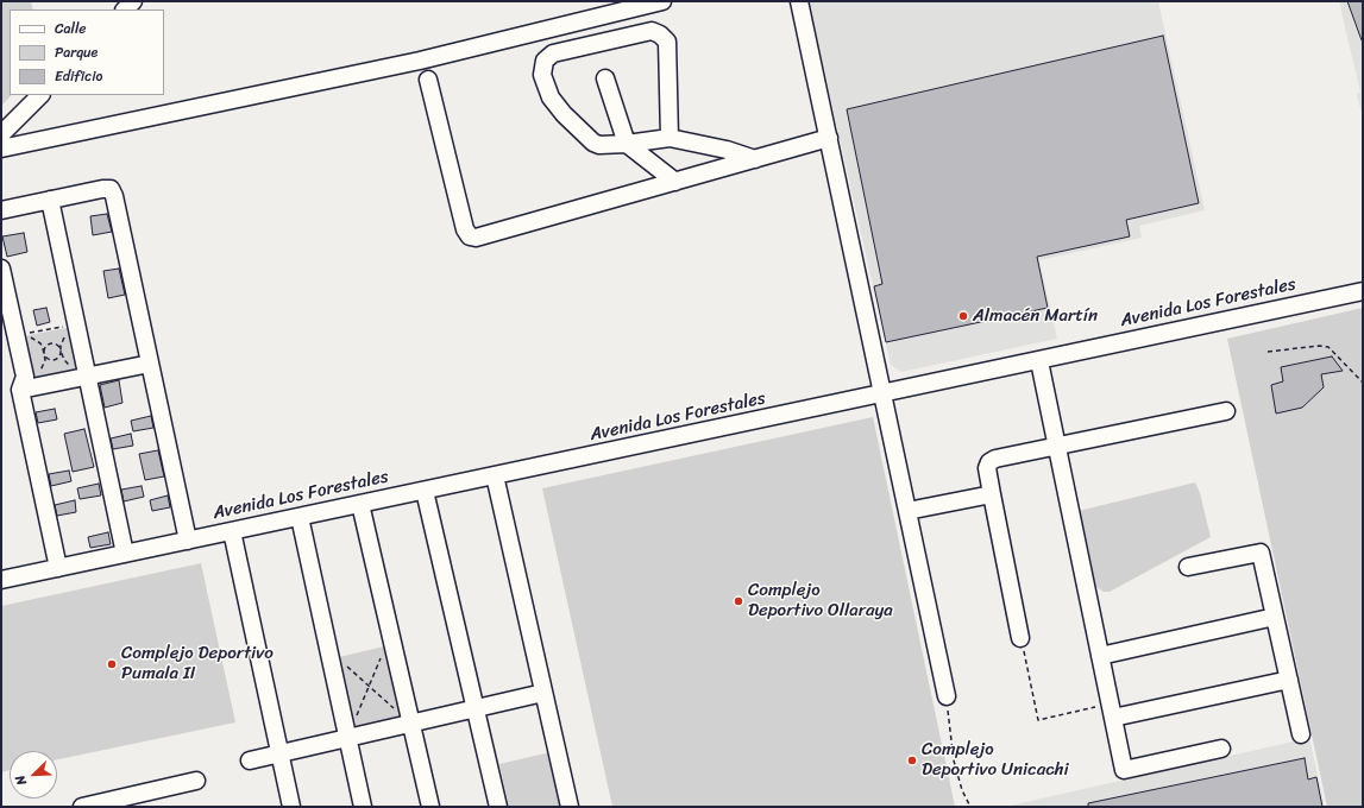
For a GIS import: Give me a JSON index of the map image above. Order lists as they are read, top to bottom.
{
  "streets": {
    "street": ["Avenida Los Forestales"]
  },
  "places": [
    "Almacén Martín",
    "Complejo Deportivo Ollaraya",
    "Complejo Deportivo Pumala II",
    "Complejo Deportivo Unicachi"
  ],
  "legend": ["Calle", "Parque", "Edificio"],
  "north": "bottom left"
}
